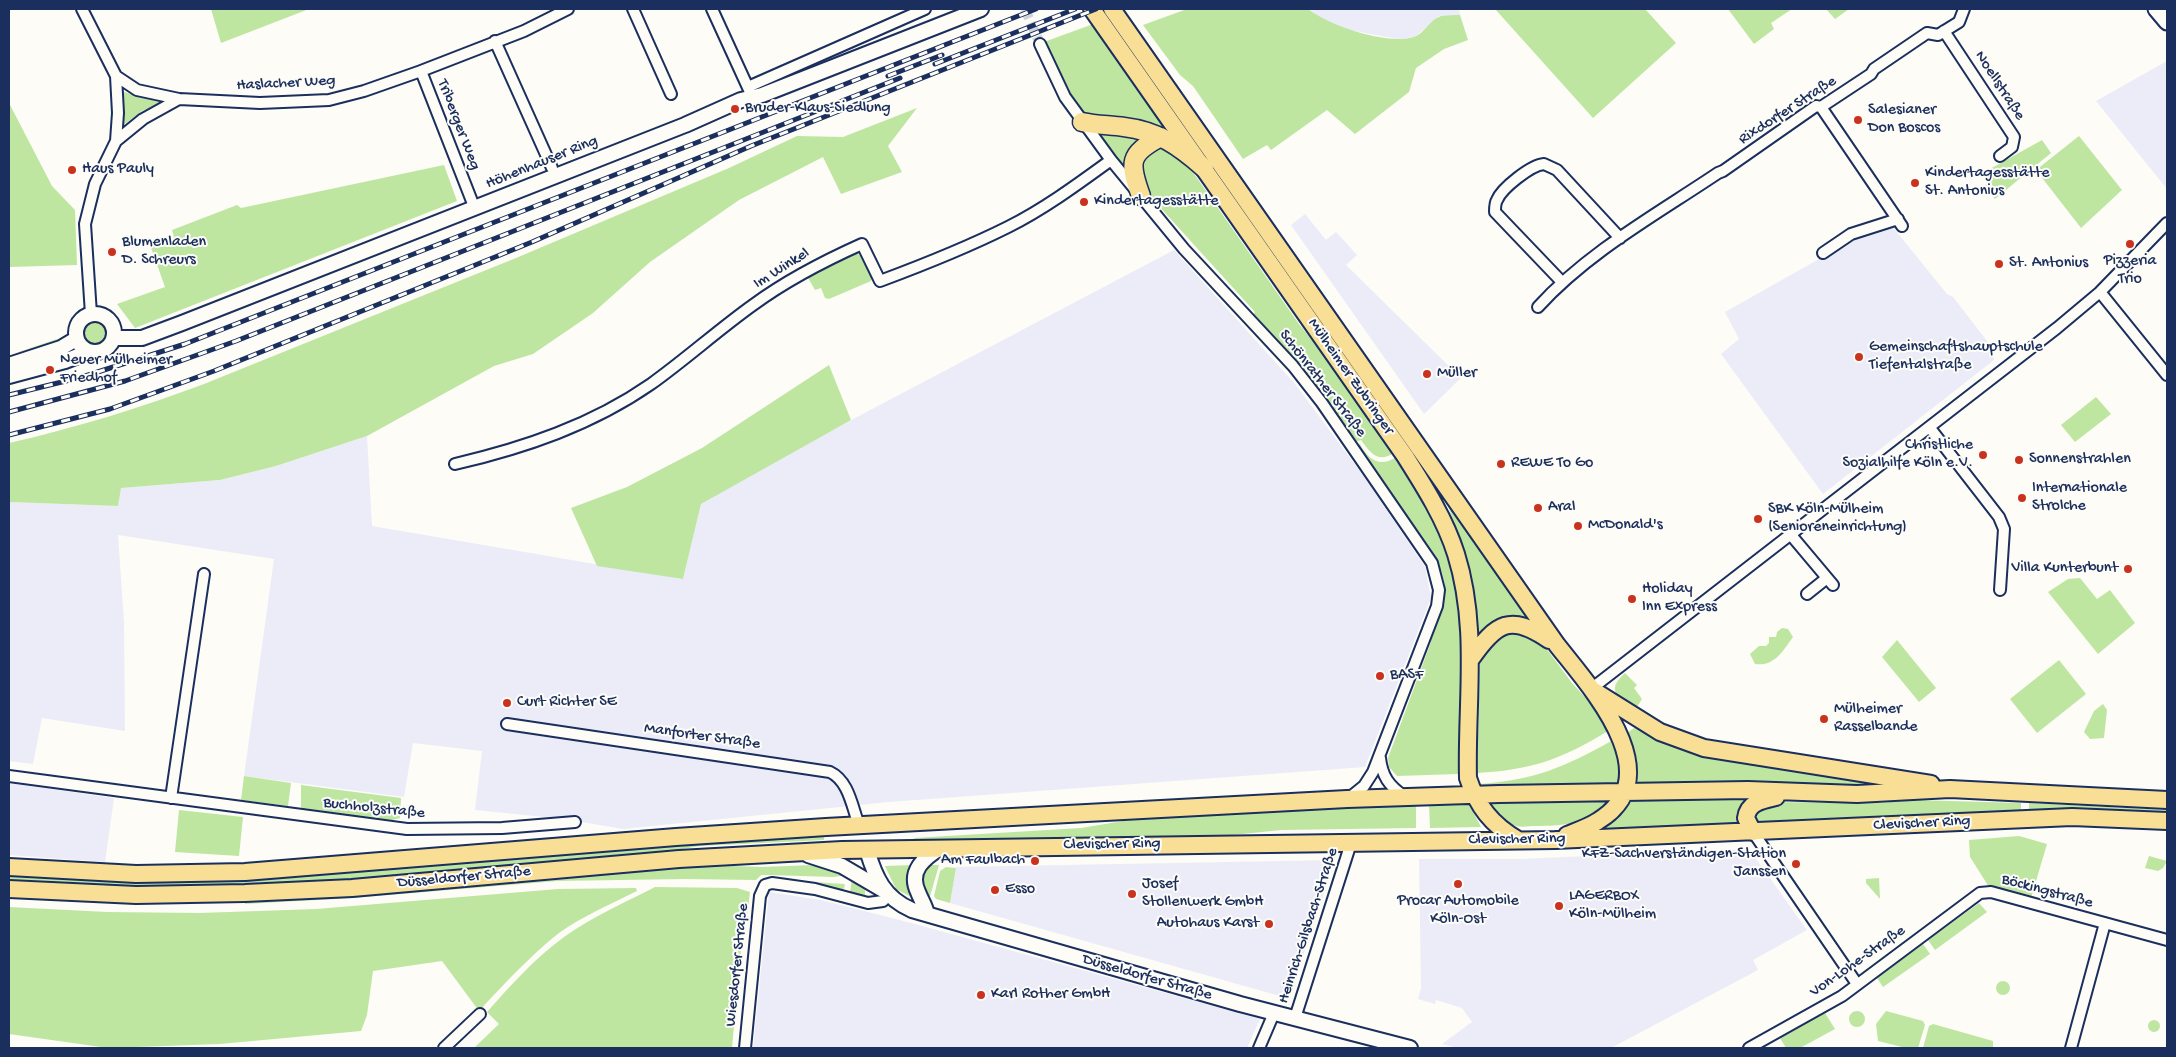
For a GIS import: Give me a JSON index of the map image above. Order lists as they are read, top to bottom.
{
  "streets": {
    "main road": ["Mülheimer Zubringer", "Clevischer Ring", "Düsseldorfer Straße"],
    "street": [
      "Haslacher Weg",
      "Noellstraße",
      "Rixdorfer Straße",
      "Triberger Weg",
      "Höhenhauser Ring",
      "Im Winkel",
      "Schönrather Straße",
      "Manforter Straße",
      "Buchholzstraße",
      "Böckingstraße",
      "Heinrich-Gilsbach-Straße",
      "Von-Lohe-Straße",
      "Wiesdorfer Straße"
    ]
  },
  "crossings": [
    ["Haslacher Weg", "Triberger Weg"],
    ["Haslacher Weg", "Höhenhauser Ring"],
    ["Noellstraße", "Rixdorfer Straße"],
    ["Triberger Weg", "Höhenhauser Ring"],
    ["Im Winkel", "Schönrather Straße"],
    ["Mülheimer Zubringer", "Clevischer Ring"],
    ["Schönrather Straße", "Clevischer Ring"],
    ["Manforter Straße", "Clevischer Ring"],
    ["Manforter Straße", "Düsseldorfer Straße"],
    ["Clevischer Ring", "Düsseldorfer Straße"],
    ["Clevischer Ring", "Heinrich-Gilsbach-Straße"],
    ["Düsseldorfer Straße", "Heinrich-Gilsbach-Straße"],
    ["Düsseldorfer Straße", "Wiesdorfer Straße"],
    ["Böckingstraße", "Von-Lohe-Straße"]
  ],
  "places": [
    "Bruder-Klaus-Siedlung",
    "Salesianer Don Boscos",
    "Haus Pauly",
    "Kindertagesstätte St. Antonius",
    "Kindertagesstätte",
    "Pizzeria Trio",
    "Blumenladen D. Schreurs",
    "St. Antonius",
    "Gemeinschaftshauptschule Tiefentalstraße",
    "Neuer Mülheimer Friedhof",
    "Müller",
    "Christliche Sozialhilfe Köln e.V.",
    "Sonnenstrahlen",
    "REWE To Go",
    "Internationale Strolche",
    "Aral",
    "SBK Köln-Mülheim (Senioreneinrichtung)",
    "McDonald's",
    "Villa Kunterbunt",
    "Holiday Inn Express",
    "BASF",
    "Curt Richter SE",
    "Mülheimer Rasselbande",
    "Am Faulbach",
    "KFZ-Sachverständigen-Station Janssen",
    "Procar Automobile Köln-Ost",
    "Esso",
    "Josef Stollenwerk GmbH",
    "LAGERBOX Köln-Mülheim",
    "Autohaus Karst",
    "Karl Rother GmbH"
  ]
}
